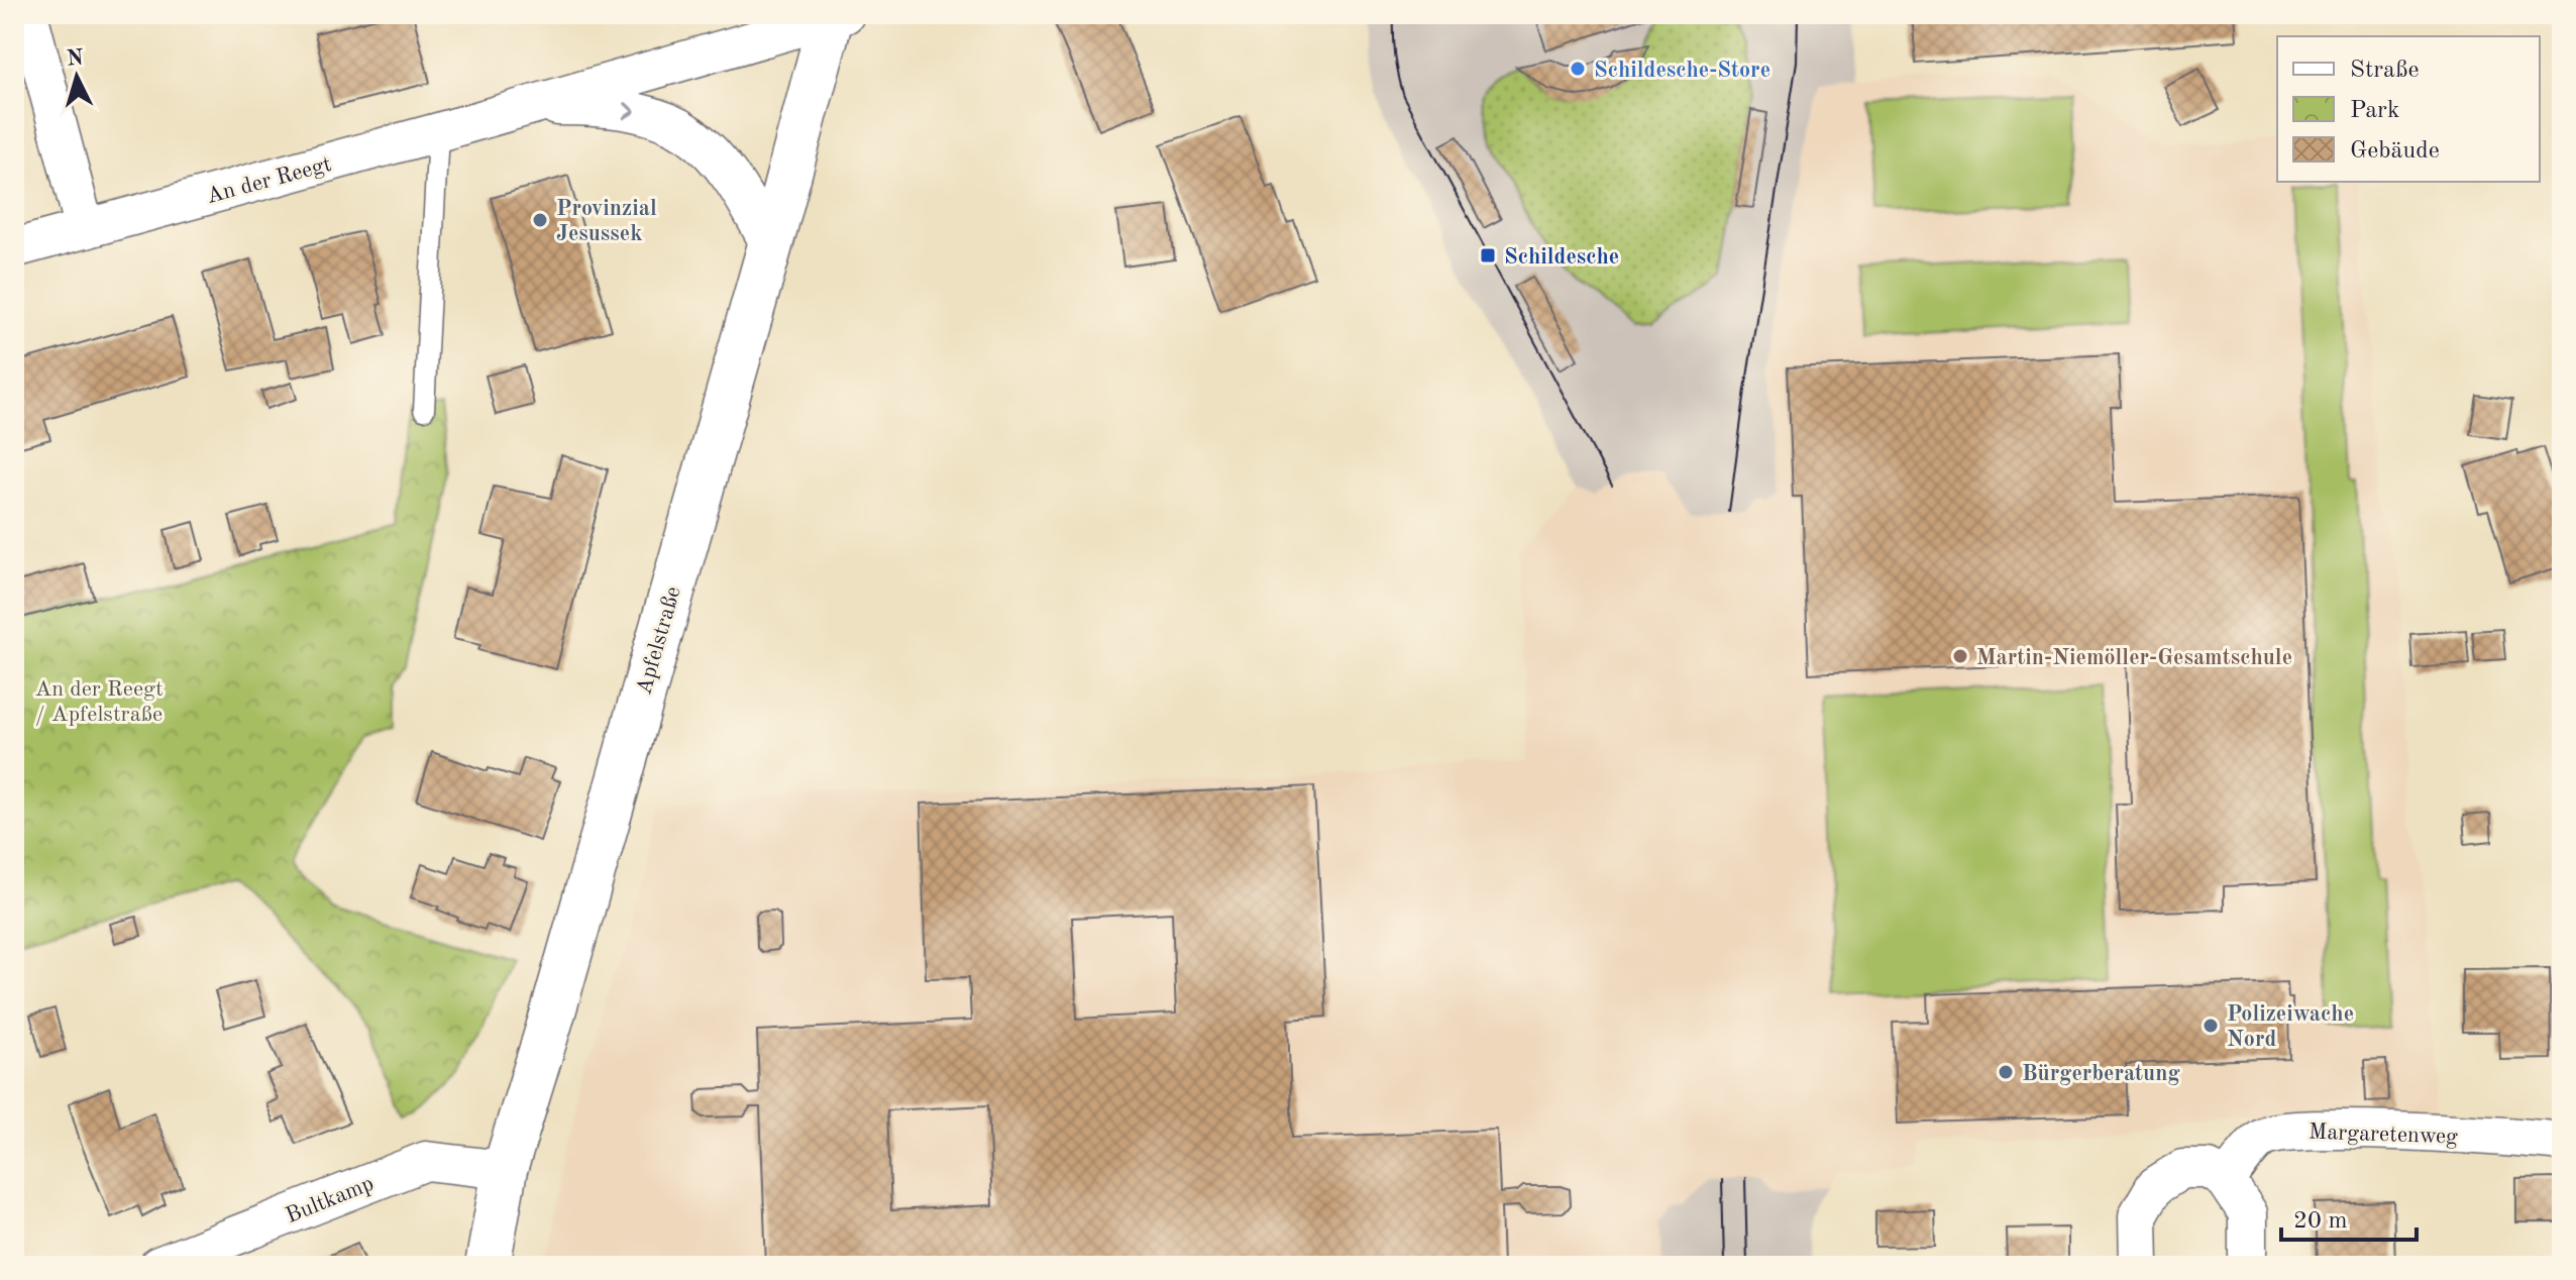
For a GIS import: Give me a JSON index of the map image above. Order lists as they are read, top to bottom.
{
  "streets": {
    "street": [
      "An der Reegt",
      "Apfelstraße",
      "Margaretenweg",
      "Bultkamp"
    ]
  },
  "crossings": [
    ["An der Reegt", "Apfelstraße"],
    ["Apfelstraße", "Bultkamp"]
  ],
  "parks": ["An der Reegt / Apfelstraße"],
  "places": {
    "other": [
      "Schildesche-Store",
      "Provinzial Jesussek",
      "Martin-Niemöller-Gesamtschule",
      "Polizeiwache Nord",
      "Bürgerberatung"
    ],
    "transit": ["Schildesche"]
  },
  "legend": ["Straße", "Park", "Gebäude"],
  "scale_bar": "20 m",
  "north": "top"
}
